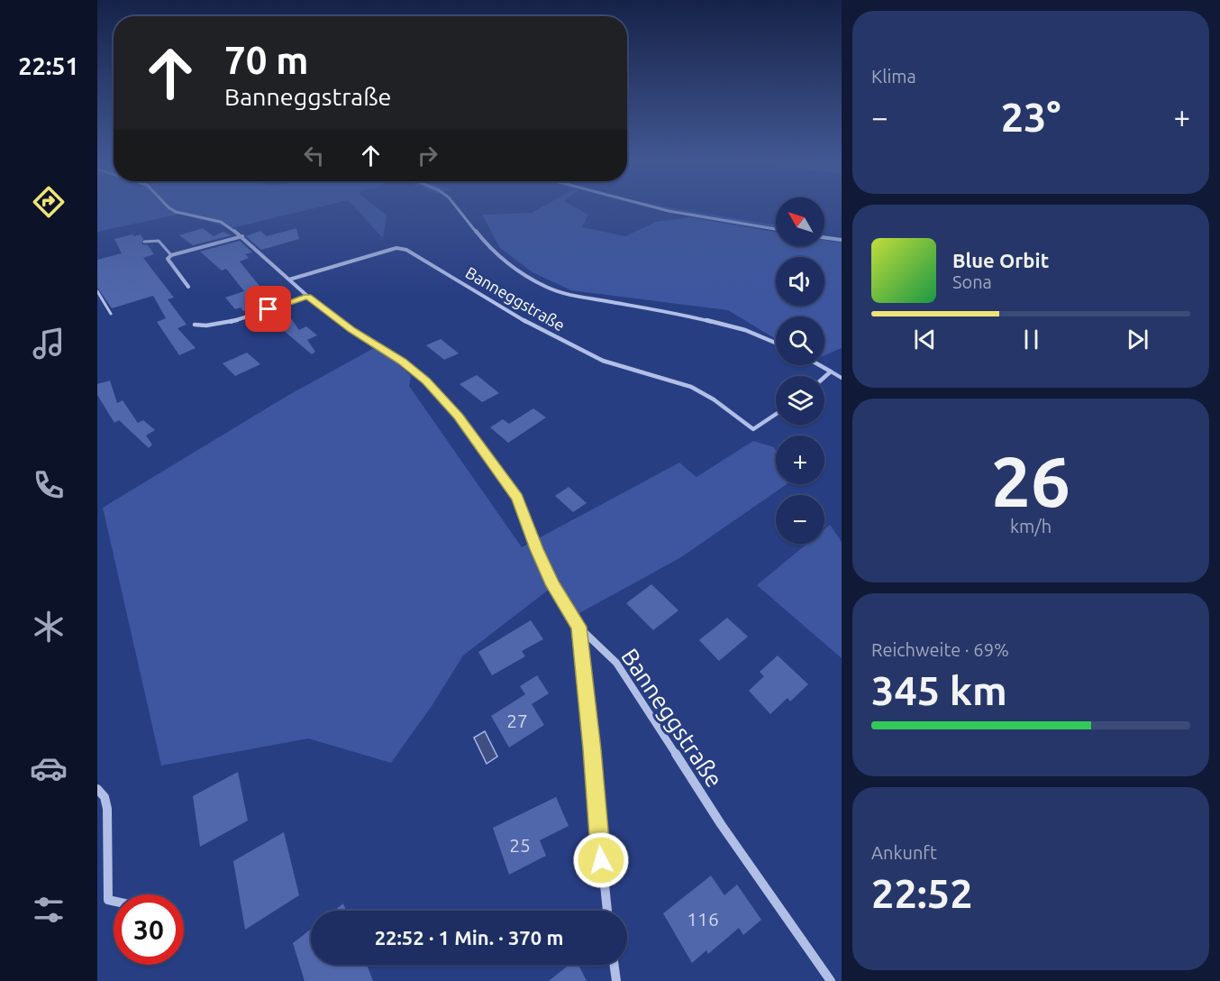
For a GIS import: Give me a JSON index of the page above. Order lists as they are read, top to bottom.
{
  "streets": {
    "street": ["Banneggstraße"]
  },
  "house_numbers": ["27", "25", "116"],
  "north": "top left",
  "page": {
    "tabs": "22:51",
    "tile": [
      "Klima",
      ["26", "km/h"],
      ["Reichweite · 69%", "345 km"],
      ["Ankunft", "22:52"]
    ],
    "turn": ["70 m", "Banneggstraße"],
    "heat": ["−", "23°", "+"],
    "map_buttons": ["+", "−"],
    "song": ["Blue Orbit", "Sona"],
    "limit": "30",
    "trip": "22:52 · 1 Min. · 370 m"
  }
}
